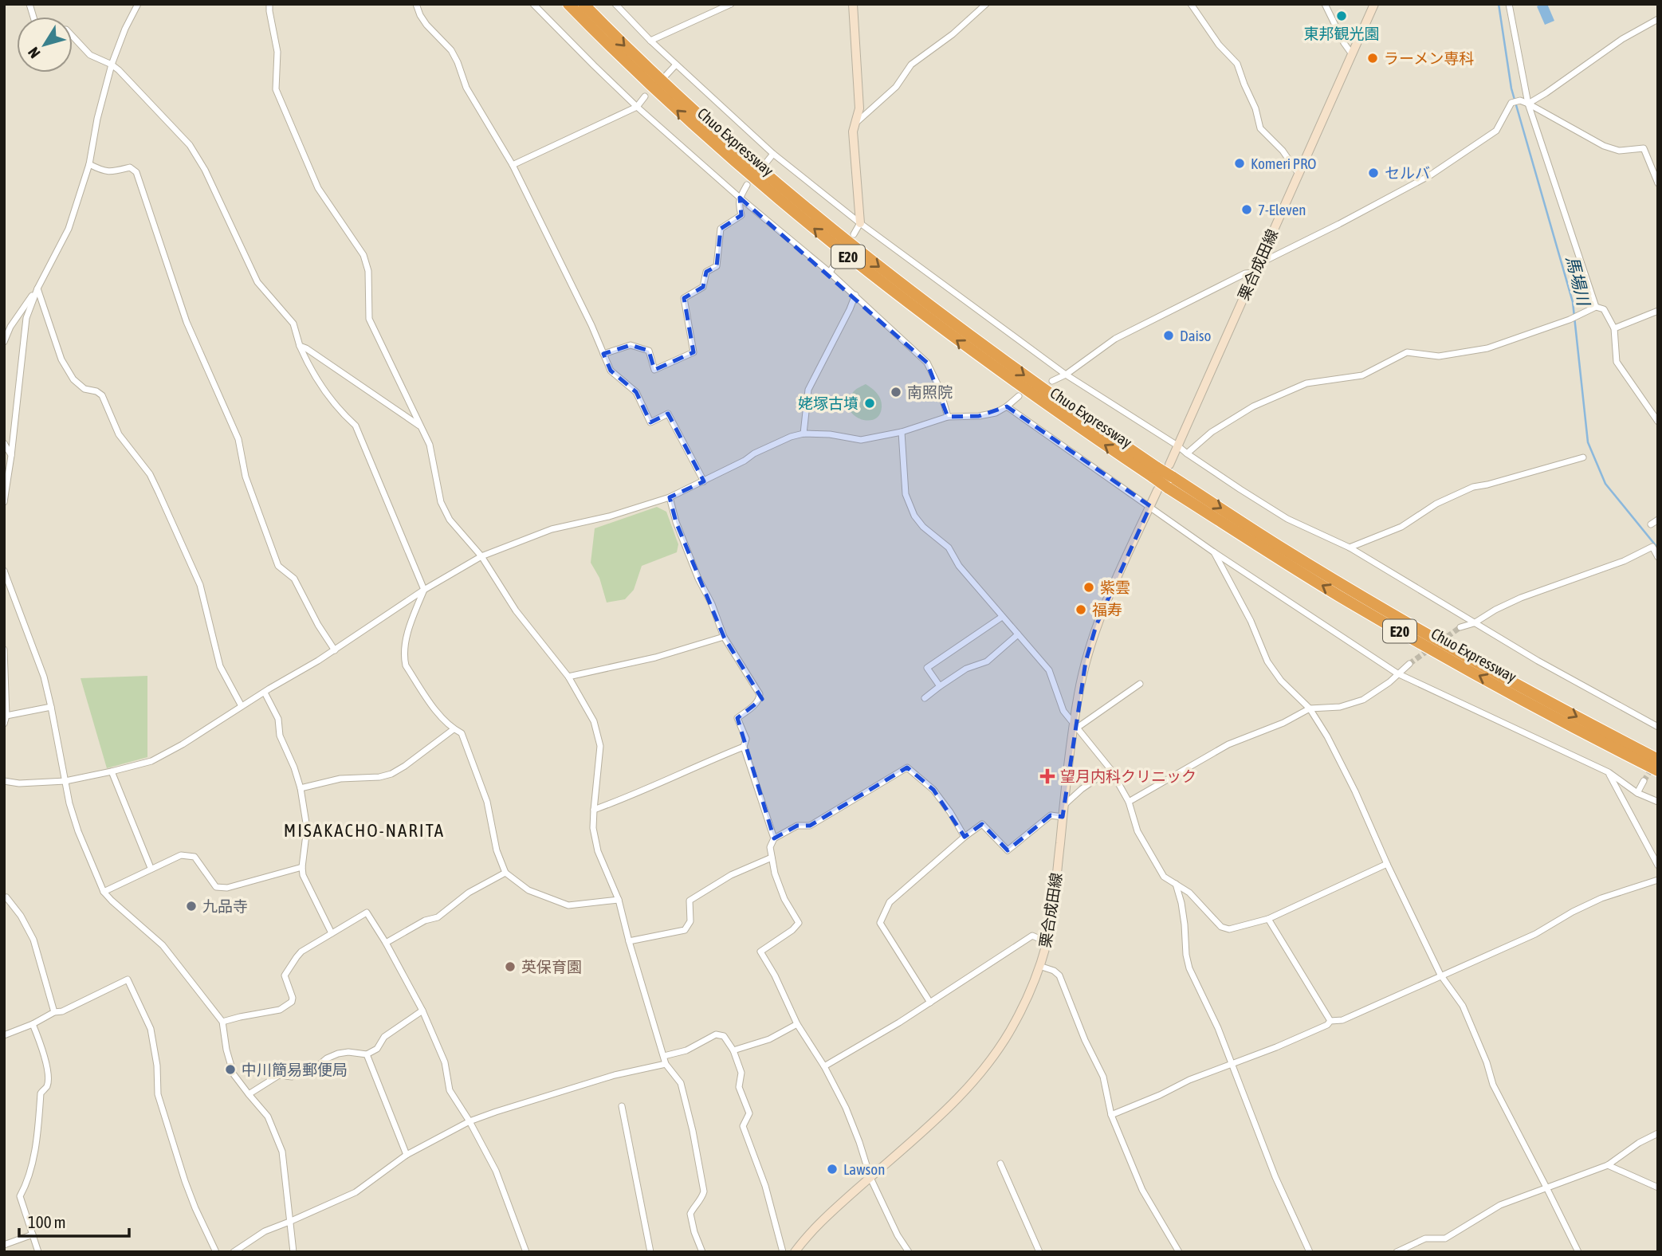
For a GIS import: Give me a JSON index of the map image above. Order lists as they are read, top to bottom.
{
  "streets": {
    "highway": ["Chuo Expressway", "E20"],
    "main road": ["栗合成田線"]
  },
  "crossings": [
    ["Chuo Expressway", "栗合成田線"]
  ],
  "districts": ["MISAKACHO-NARITA"],
  "water": ["馬場川"],
  "places": {
    "other": [
      "東邦観光園",
      "ラーメン専科",
      "Komeri PRO",
      "セルバ",
      "7-Eleven",
      "Daiso",
      "南照院",
      "姥塚古墳",
      "紫雲",
      "福寿",
      "九品寺",
      "英保育園",
      "中川簡易郵便局",
      "Lawson"
    ],
    "health": ["望月内科クリニック"]
  },
  "scale_bar": "100 m",
  "north": "bottom left"
}
